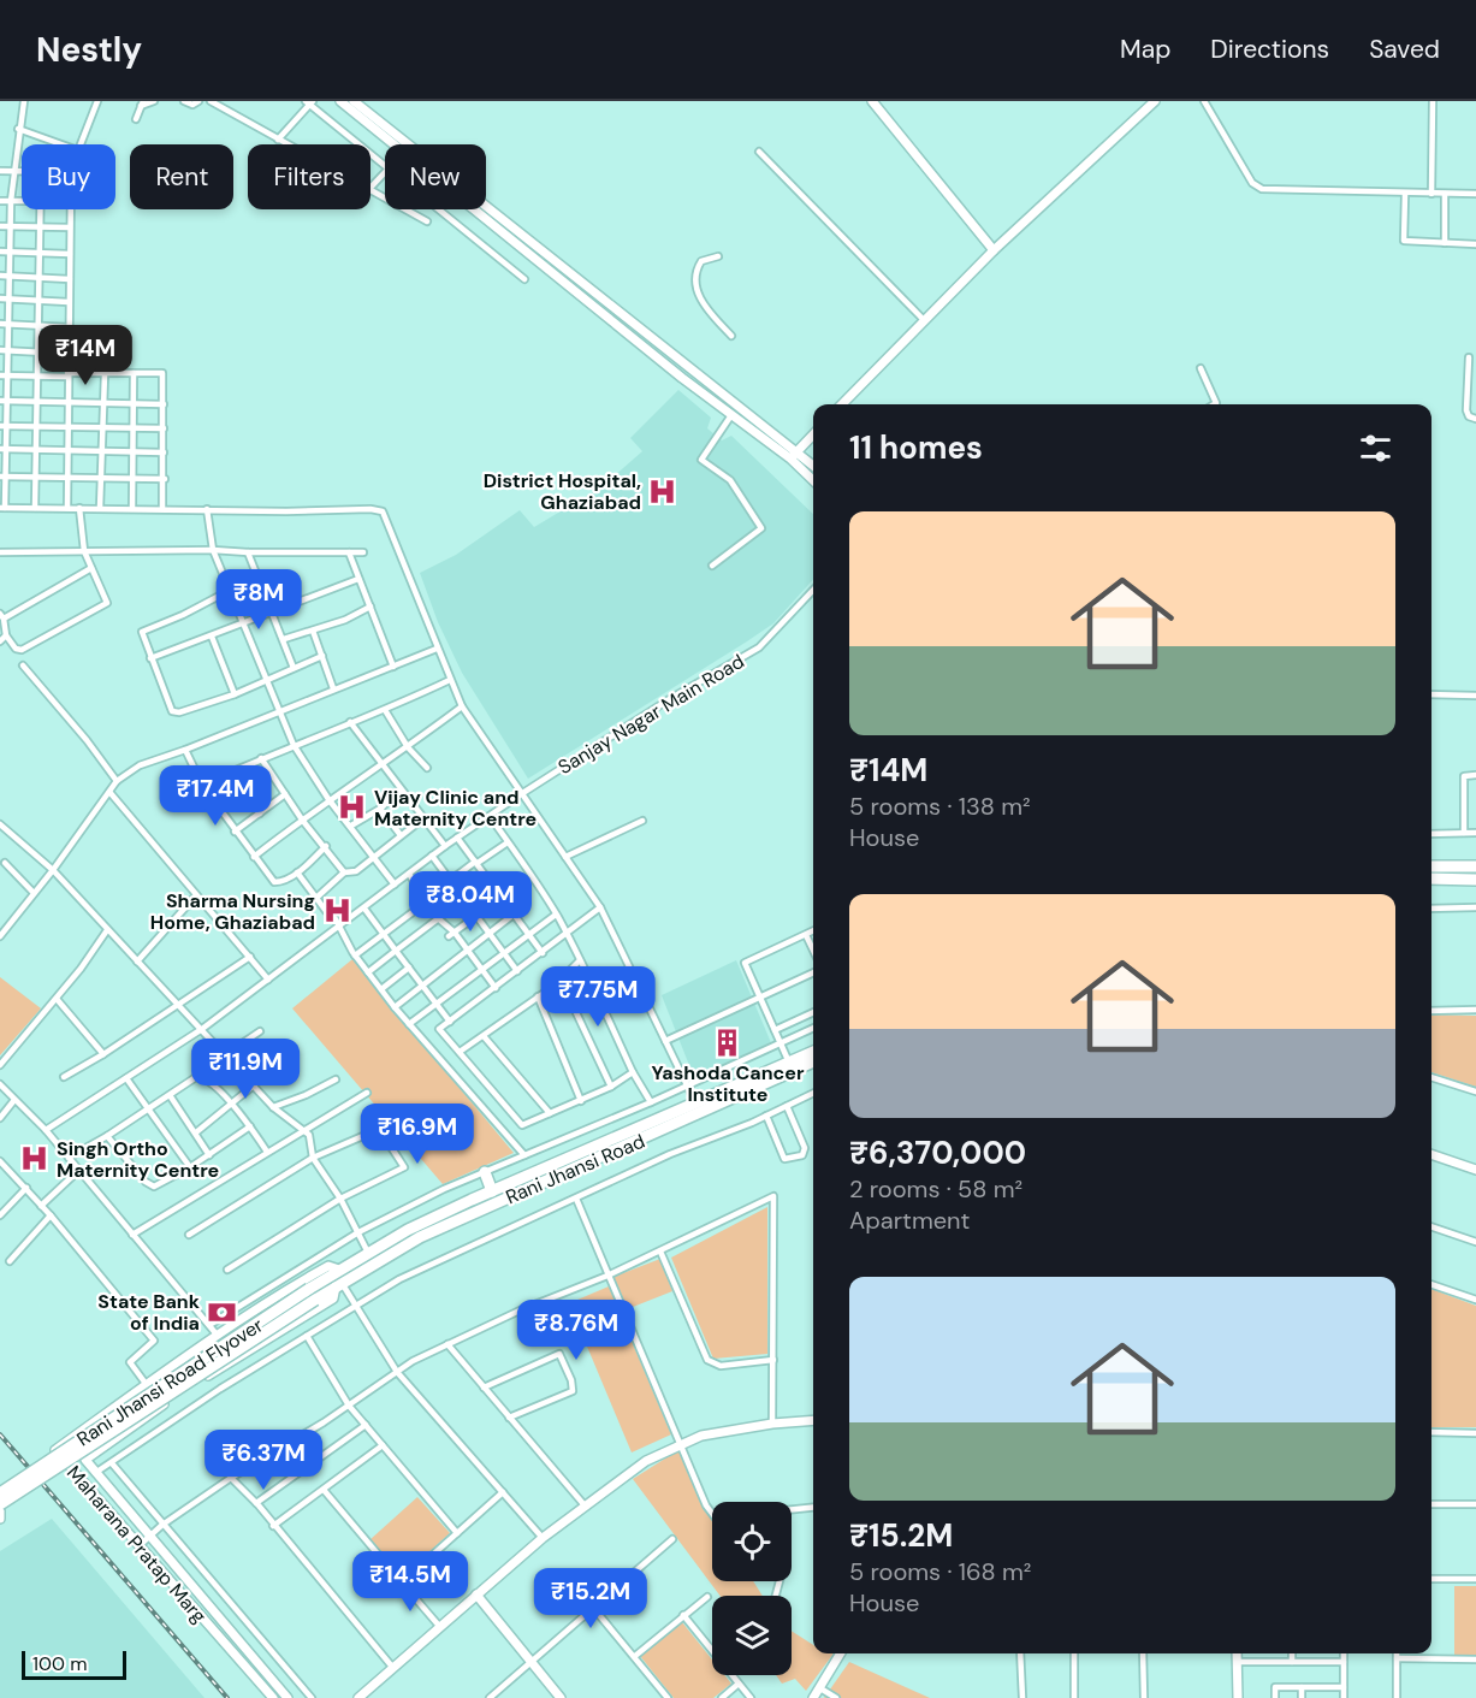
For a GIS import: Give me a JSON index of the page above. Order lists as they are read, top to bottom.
{
  "streets": {
    "highway": ["Rani Jhansi Road", "Rani Jhansi Road Flyover"],
    "street": ["Sanjay Nagar Main Road", "Maharana Pratap Marg"]
  },
  "crossings": [
    ["Rani Jhansi Road", "Rani Jhansi Road Flyover"],
    ["Rani Jhansi Road", "Maharana Pratap Marg"],
    ["Rani Jhansi Road Flyover", "Maharana Pratap Marg"]
  ],
  "places": {
    "hospital": [
      "District Hospital, Ghaziabad",
      "Vijay Clinic and Maternity Centre",
      "Sharma Nursing Home, Ghaziabad",
      "Singh Ortho Maternity Centre"
    ],
    "building": ["Yashoda Cancer Institute"],
    "bank": ["State Bank of India"]
  },
  "scale_bar": "100 m",
  "page": {
    "header": "Nestly",
    "nav": ["Map", "Directions", "Saved"],
    "chip": [
      "Buy",
      "Rent",
      "Filters",
      "New"
    ],
    "price": [
      "₹14M",
      "₹8M",
      "₹17.4M",
      "₹8.04M",
      "₹7.75M",
      "₹11.9M",
      "₹16.9M",
      "₹8.76M",
      "₹6.37M",
      "₹14.5M",
      "₹15.2M"
    ],
    "heading": "11 homes",
    "list": [
      {
        "name": "₹14M",
        "note": "5 rooms · 138 m² · House"
      },
      {
        "name": "₹6,370,000",
        "note": "2 rooms · 58 m² · Apartment"
      },
      {
        "name": "₹15.2M",
        "note": "5 rooms · 168 m² · House"
      }
    ],
    "scale": "100 m"
  }
}
